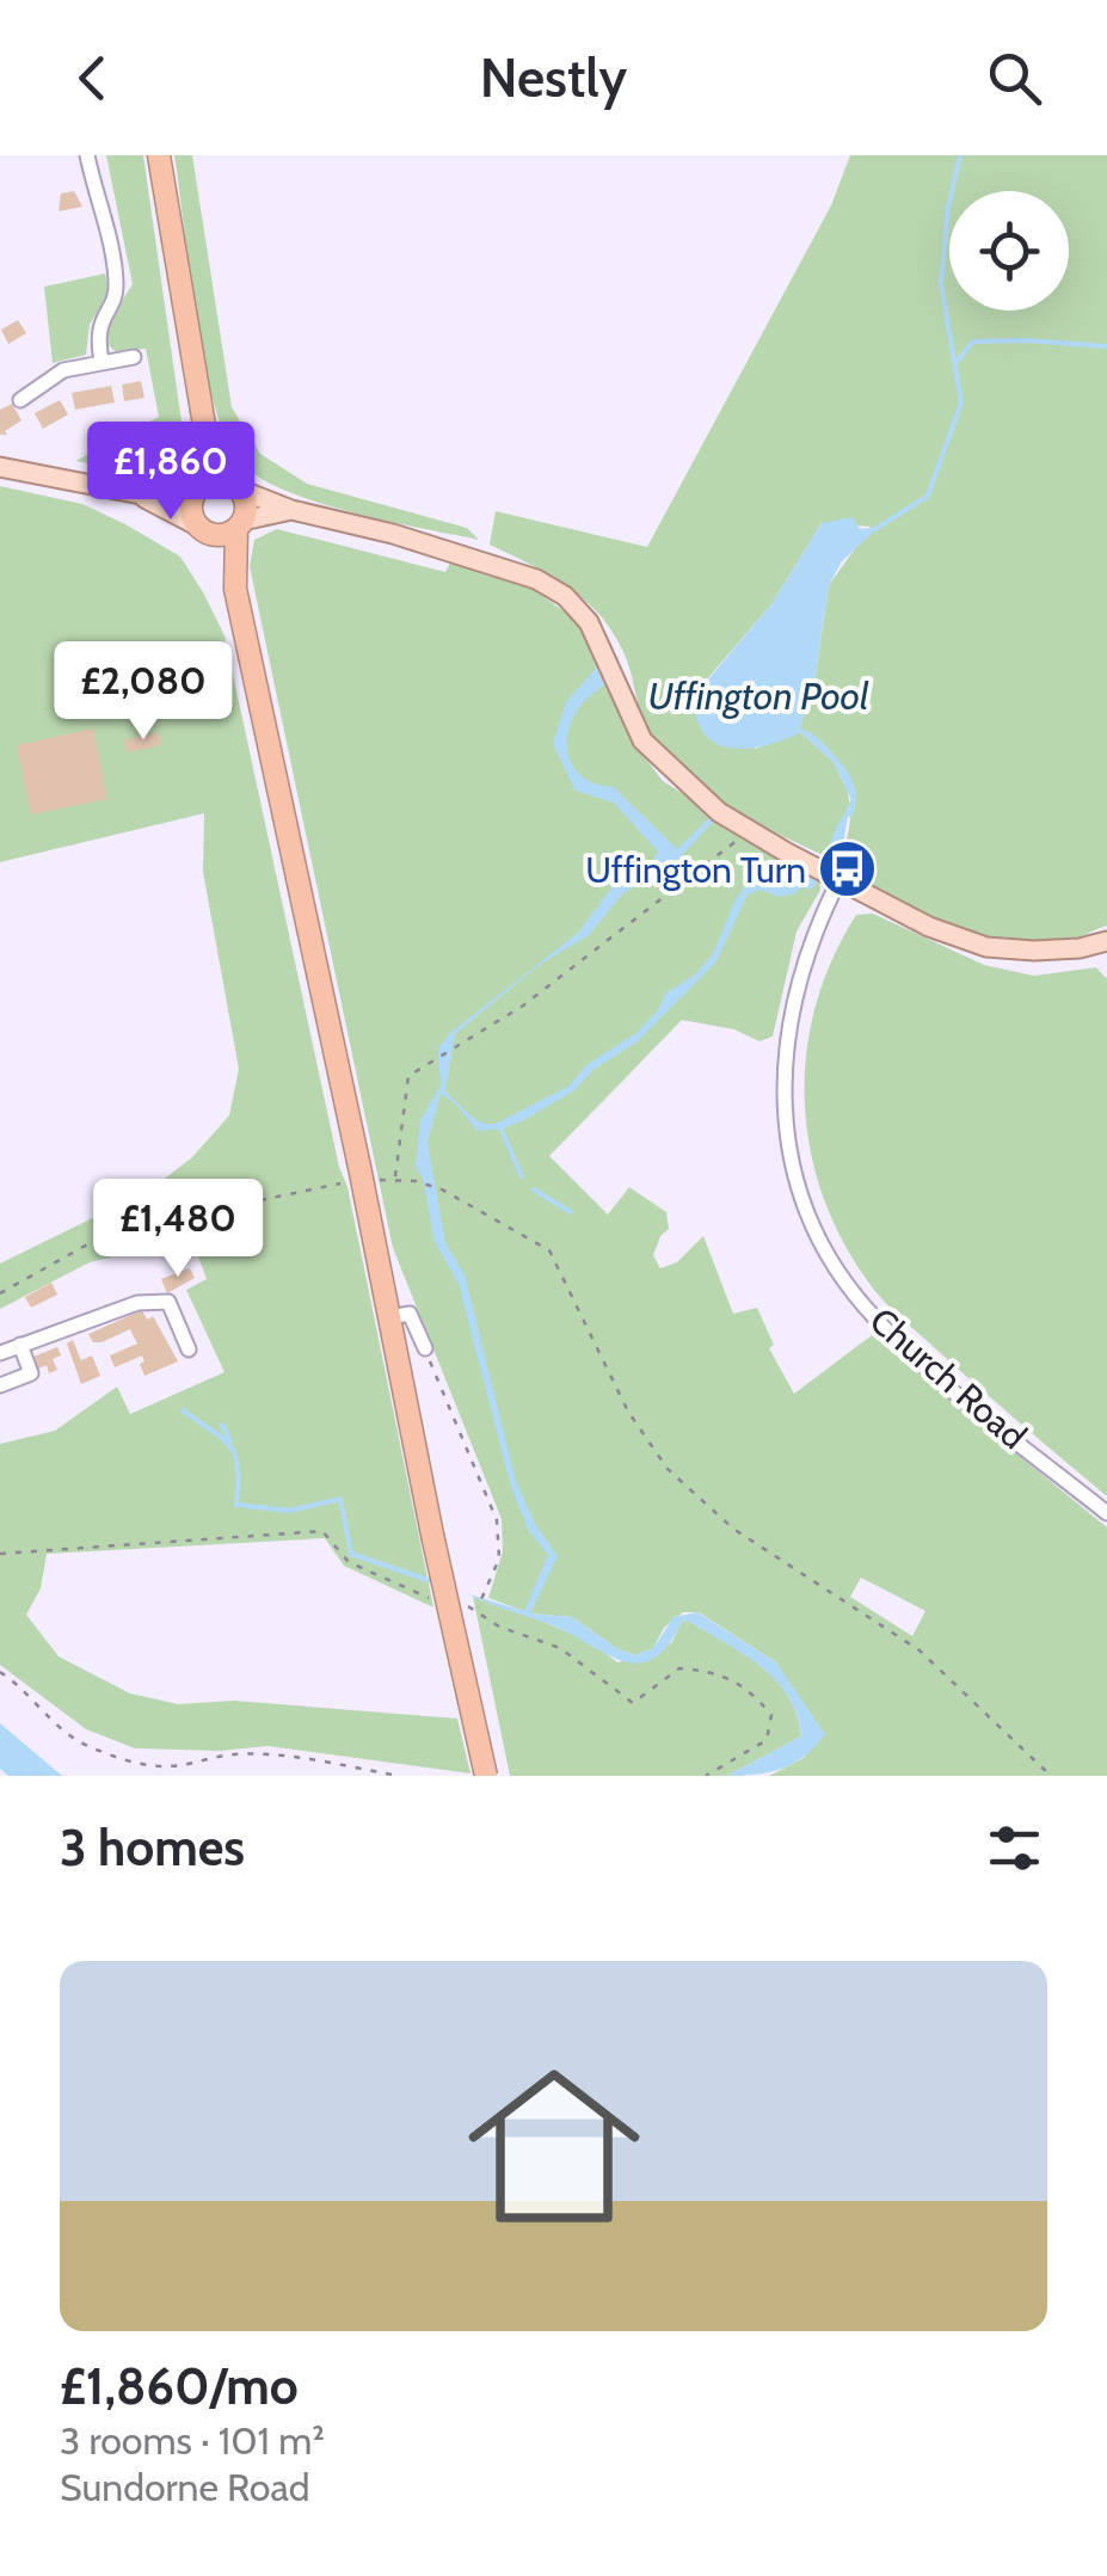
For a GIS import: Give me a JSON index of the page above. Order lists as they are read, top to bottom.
{
  "streets": {
    "street": ["Church Road"]
  },
  "water": ["Uffington Pool"],
  "places": {
    "bus stop": ["Uffington Turn"]
  },
  "page": {
    "header": "Nestly",
    "price": ["£1,860", "£2,080", "£1,480"],
    "heading": "3 homes",
    "list": [
      {
        "name": "£1,860/mo",
        "note": "3 rooms · 101 m² · Sundorne Road"
      }
    ]
  }
}
